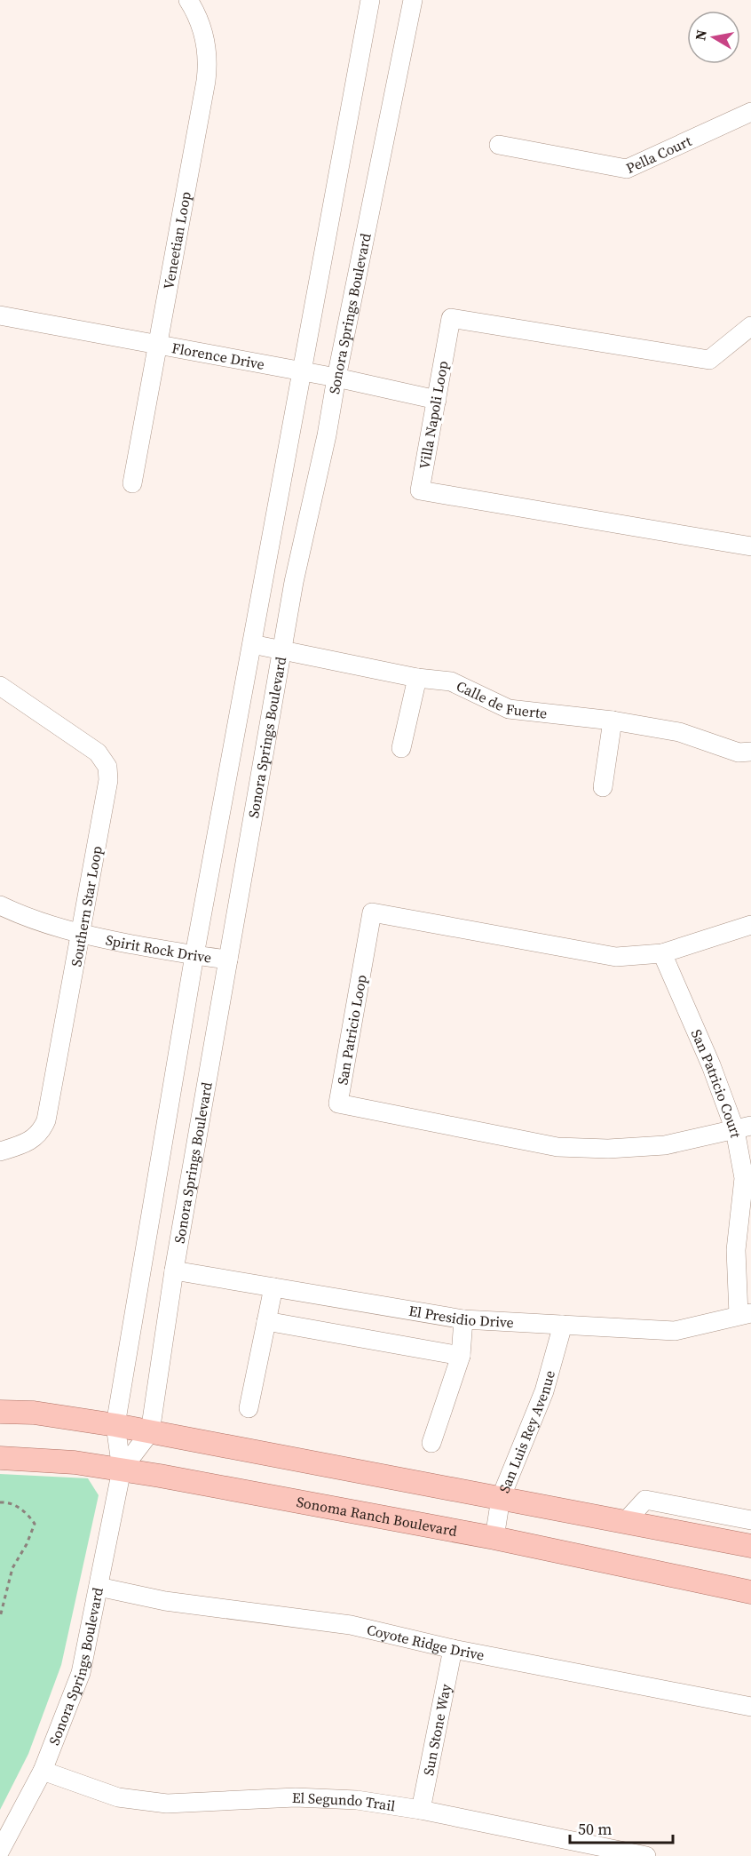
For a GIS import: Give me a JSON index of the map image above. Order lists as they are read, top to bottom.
{
  "streets": {
    "main road": ["Sonoma Ranch Boulevard"],
    "street": [
      "Pella Court",
      "Veneetian Loop",
      "Sonora Springs Boulevard",
      "Florence Drive",
      "Villa Napoli Loop",
      "Calle de Fuerte",
      "Southern Star Loop",
      "Spirit Rock Drive",
      "San Patricio Loop",
      "San Patricio Court",
      "El Presidio Drive",
      "San Luis Rey Avenue",
      "Coyote Ridge Drive",
      "Sun Stone Way",
      "El Segundo Trail"
    ]
  },
  "crossings": [
    ["Veneetian Loop", "Florence Drive"],
    ["Sonora Springs Boulevard", "Florence Drive"],
    ["Sonora Springs Boulevard", "Calle de Fuerte"],
    ["Sonora Springs Boulevard", "Spirit Rock Drive"],
    ["Sonora Springs Boulevard", "El Presidio Drive"],
    ["Sonora Springs Boulevard", "Sonoma Ranch Boulevard"],
    ["Sonora Springs Boulevard", "Coyote Ridge Drive"],
    ["Sonora Springs Boulevard", "El Segundo Trail"],
    ["Florence Drive", "Villa Napoli Loop"],
    ["Southern Star Loop", "Spirit Rock Drive"],
    ["San Patricio Loop", "San Patricio Court"],
    ["San Patricio Court", "El Presidio Drive"],
    ["El Presidio Drive", "San Luis Rey Avenue"],
    ["San Luis Rey Avenue", "Sonoma Ranch Boulevard"],
    ["Coyote Ridge Drive", "Sun Stone Way"],
    ["Sun Stone Way", "El Segundo Trail"]
  ],
  "scale_bar": "50 m",
  "north": "left"
}
